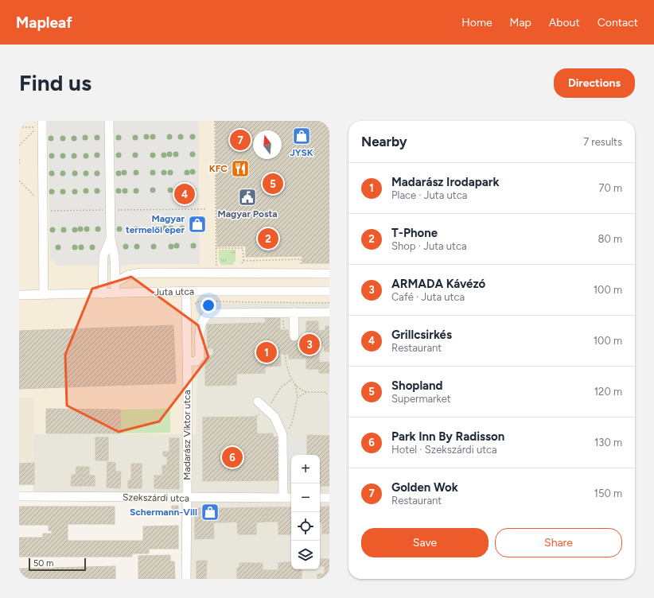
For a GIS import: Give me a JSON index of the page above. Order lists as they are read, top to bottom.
{
  "streets": {
    "street": ["Juta utca", "Madarász Viktor utca", "Szekszárdi utca"]
  },
  "crossings": [
    ["Juta utca", "Madarász Viktor utca"],
    ["Madarász Viktor utca", "Szekszárdi utca"]
  ],
  "places": {
    "shop": ["JYSK", "Magyar termelői eper", "Schermann-Vill"],
    "restaurant": ["KFC"],
    "public building": ["Magyar Posta"]
  },
  "scale_bar": "50 m",
  "north": "top",
  "page": {
    "header": "Mapleaf",
    "nav": [
      "Home",
      "Map",
      "About",
      "Contact"
    ],
    "buttons": [
      "Directions",
      ["Save", "Share"]
    ],
    "title": "Find us",
    "heading": ["Nearby", "7 results"],
    "pins": [
      "7",
      "5",
      "4",
      "2",
      "3",
      "1",
      "6"
    ],
    "list": [
      {
        "mark": "1",
        "name": "Madarász Irodapark",
        "note": "Place · Juta utca",
        "value": "70 m"
      },
      {
        "mark": "2",
        "name": "T-Phone",
        "note": "Shop · Juta utca",
        "value": "80 m"
      },
      {
        "mark": "3",
        "name": "ARMADA Kávézó",
        "note": "Café · Juta utca",
        "value": "100 m"
      },
      {
        "mark": "4",
        "name": "Grillcsirkés",
        "note": "Restaurant",
        "value": "100 m"
      },
      {
        "mark": "5",
        "name": "Shopland",
        "note": "Supermarket",
        "value": "120 m"
      },
      {
        "mark": "6",
        "name": "Park Inn By Radisson",
        "note": "Hotel · Szekszárdi utca",
        "value": "130 m"
      },
      {
        "mark": "7",
        "name": "Golden Wok",
        "note": "Restaurant",
        "value": "150 m"
      }
    ],
    "map_buttons": ["+", "−"],
    "scale": "50 m"
  }
}
